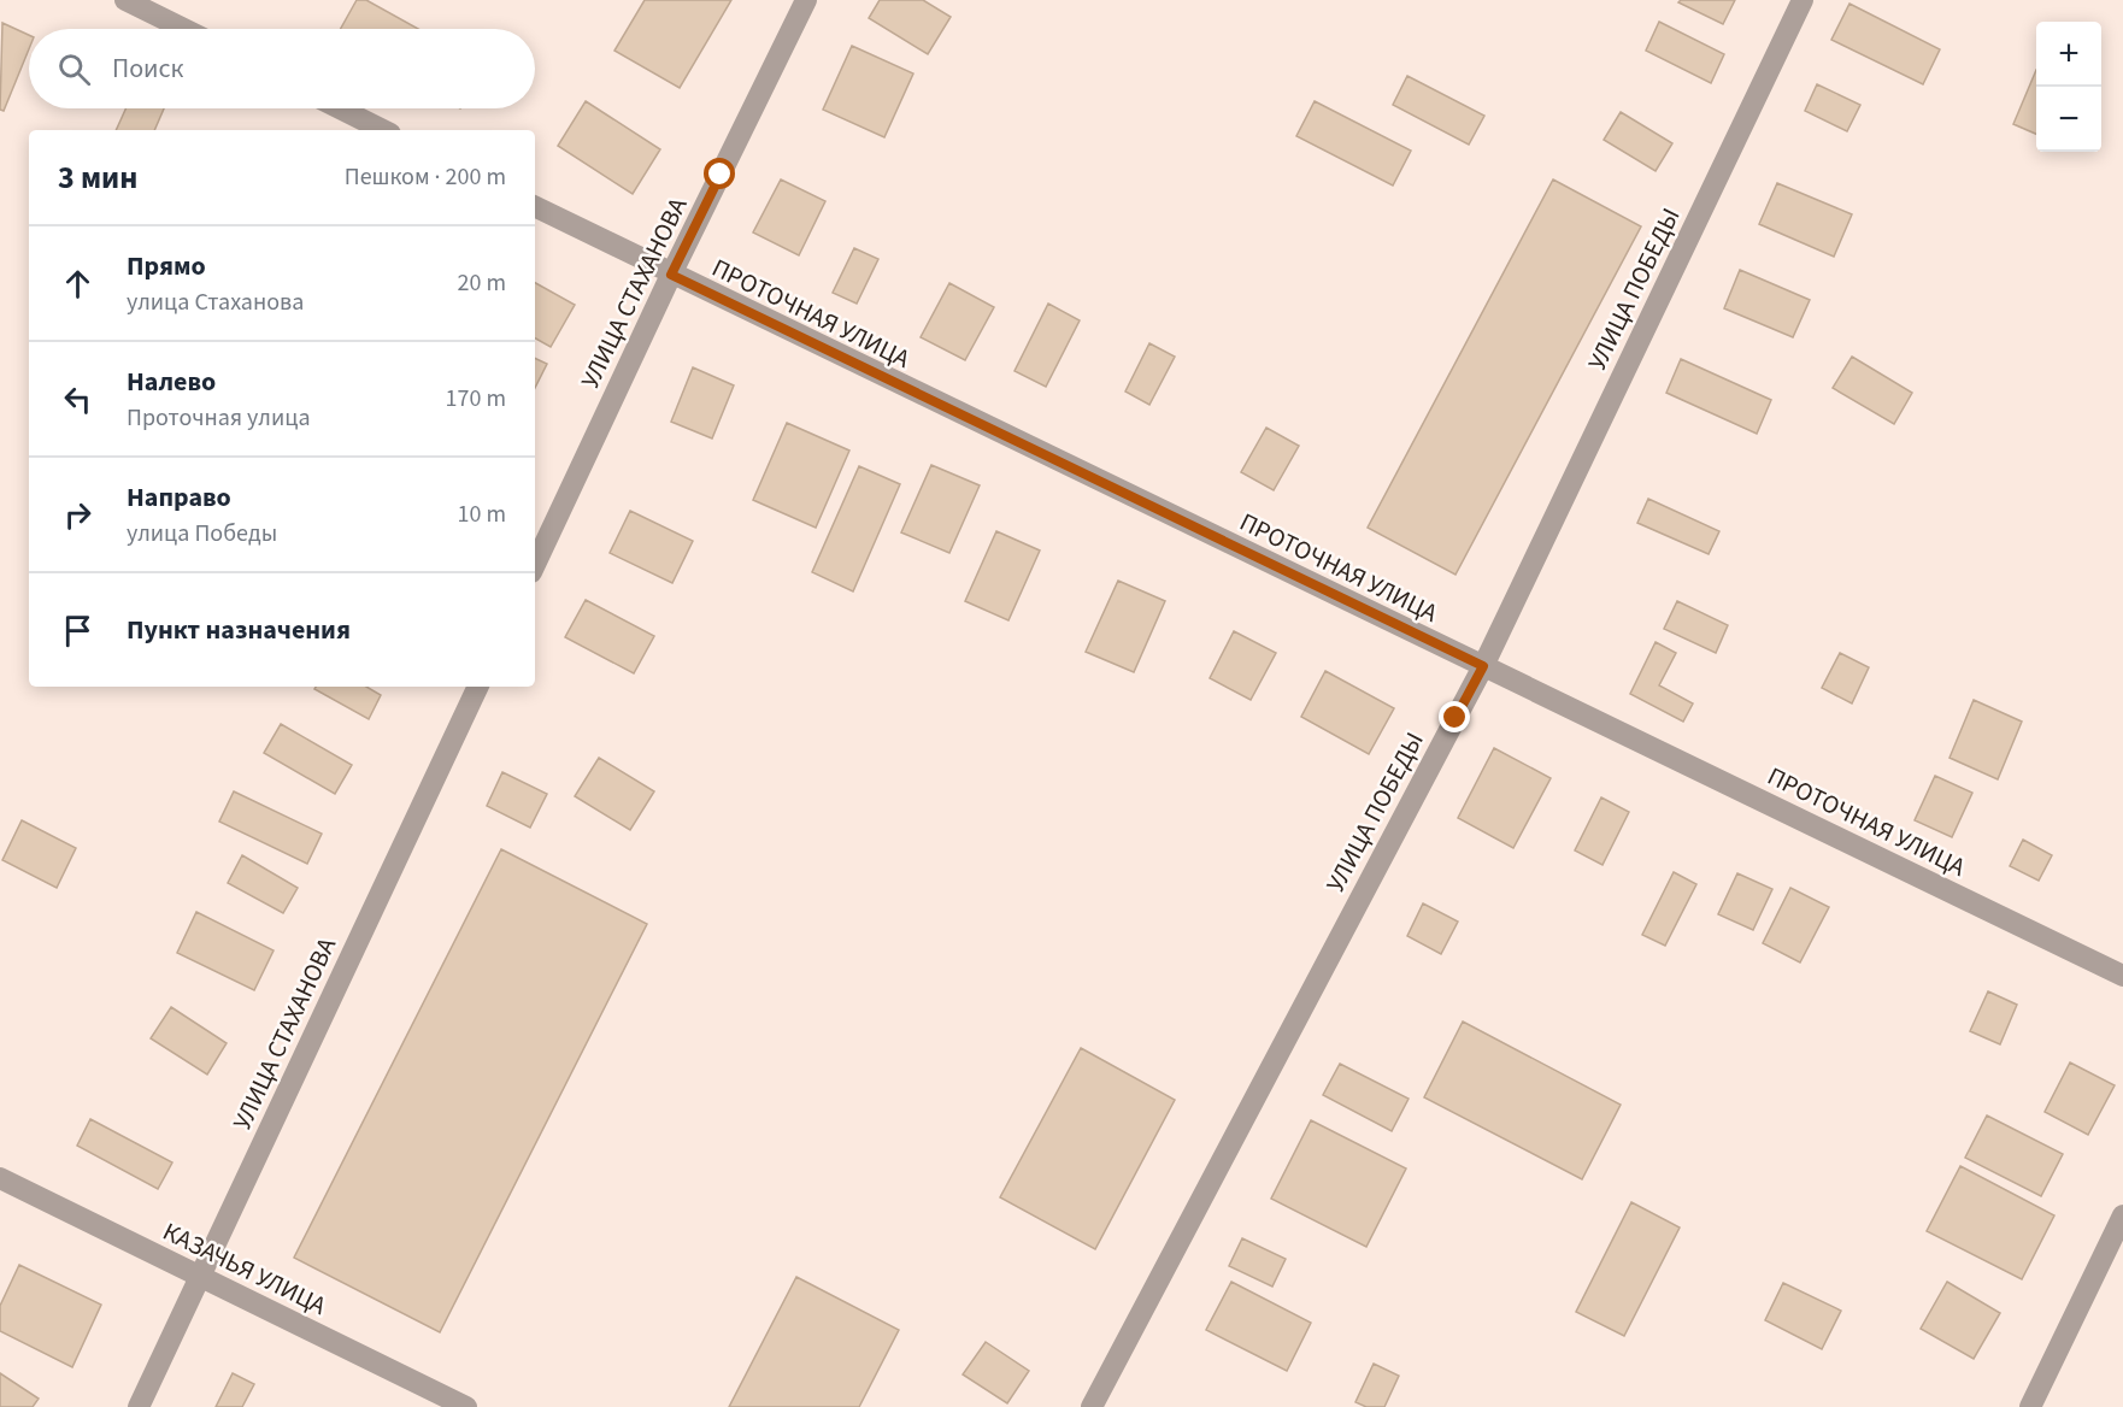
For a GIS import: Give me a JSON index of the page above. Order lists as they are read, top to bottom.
{
  "streets": {
    "street": [
      "УЛИЦА ПОБЕДЫ",
      "УЛИЦА СТАХАНОВА",
      "ПРОТОЧНАЯ УЛИЦА",
      "КАЗАЧЬЯ УЛИЦА"
    ]
  },
  "crossings": [
    ["УЛИЦА ПОБЕДЫ", "ПРОТОЧНАЯ УЛИЦА"],
    ["УЛИЦА СТАХАНОВА", "ПРОТОЧНАЯ УЛИЦА"],
    ["УЛИЦА СТАХАНОВА", "КАЗАЧЬЯ УЛИЦА"]
  ],
  "page": {
    "map_buttons": ["+", "−"],
    "search": "Поиск",
    "heading": ["3 мин", "Пешком · 200 m"],
    "list": [
      ["Прямо", "улица Стаханова", "20 m"],
      ["Налево", "Проточная улица", "170 m"],
      ["Направо", "улица Победы", "10 m"],
      "Пункт назначения"
    ]
  }
}
